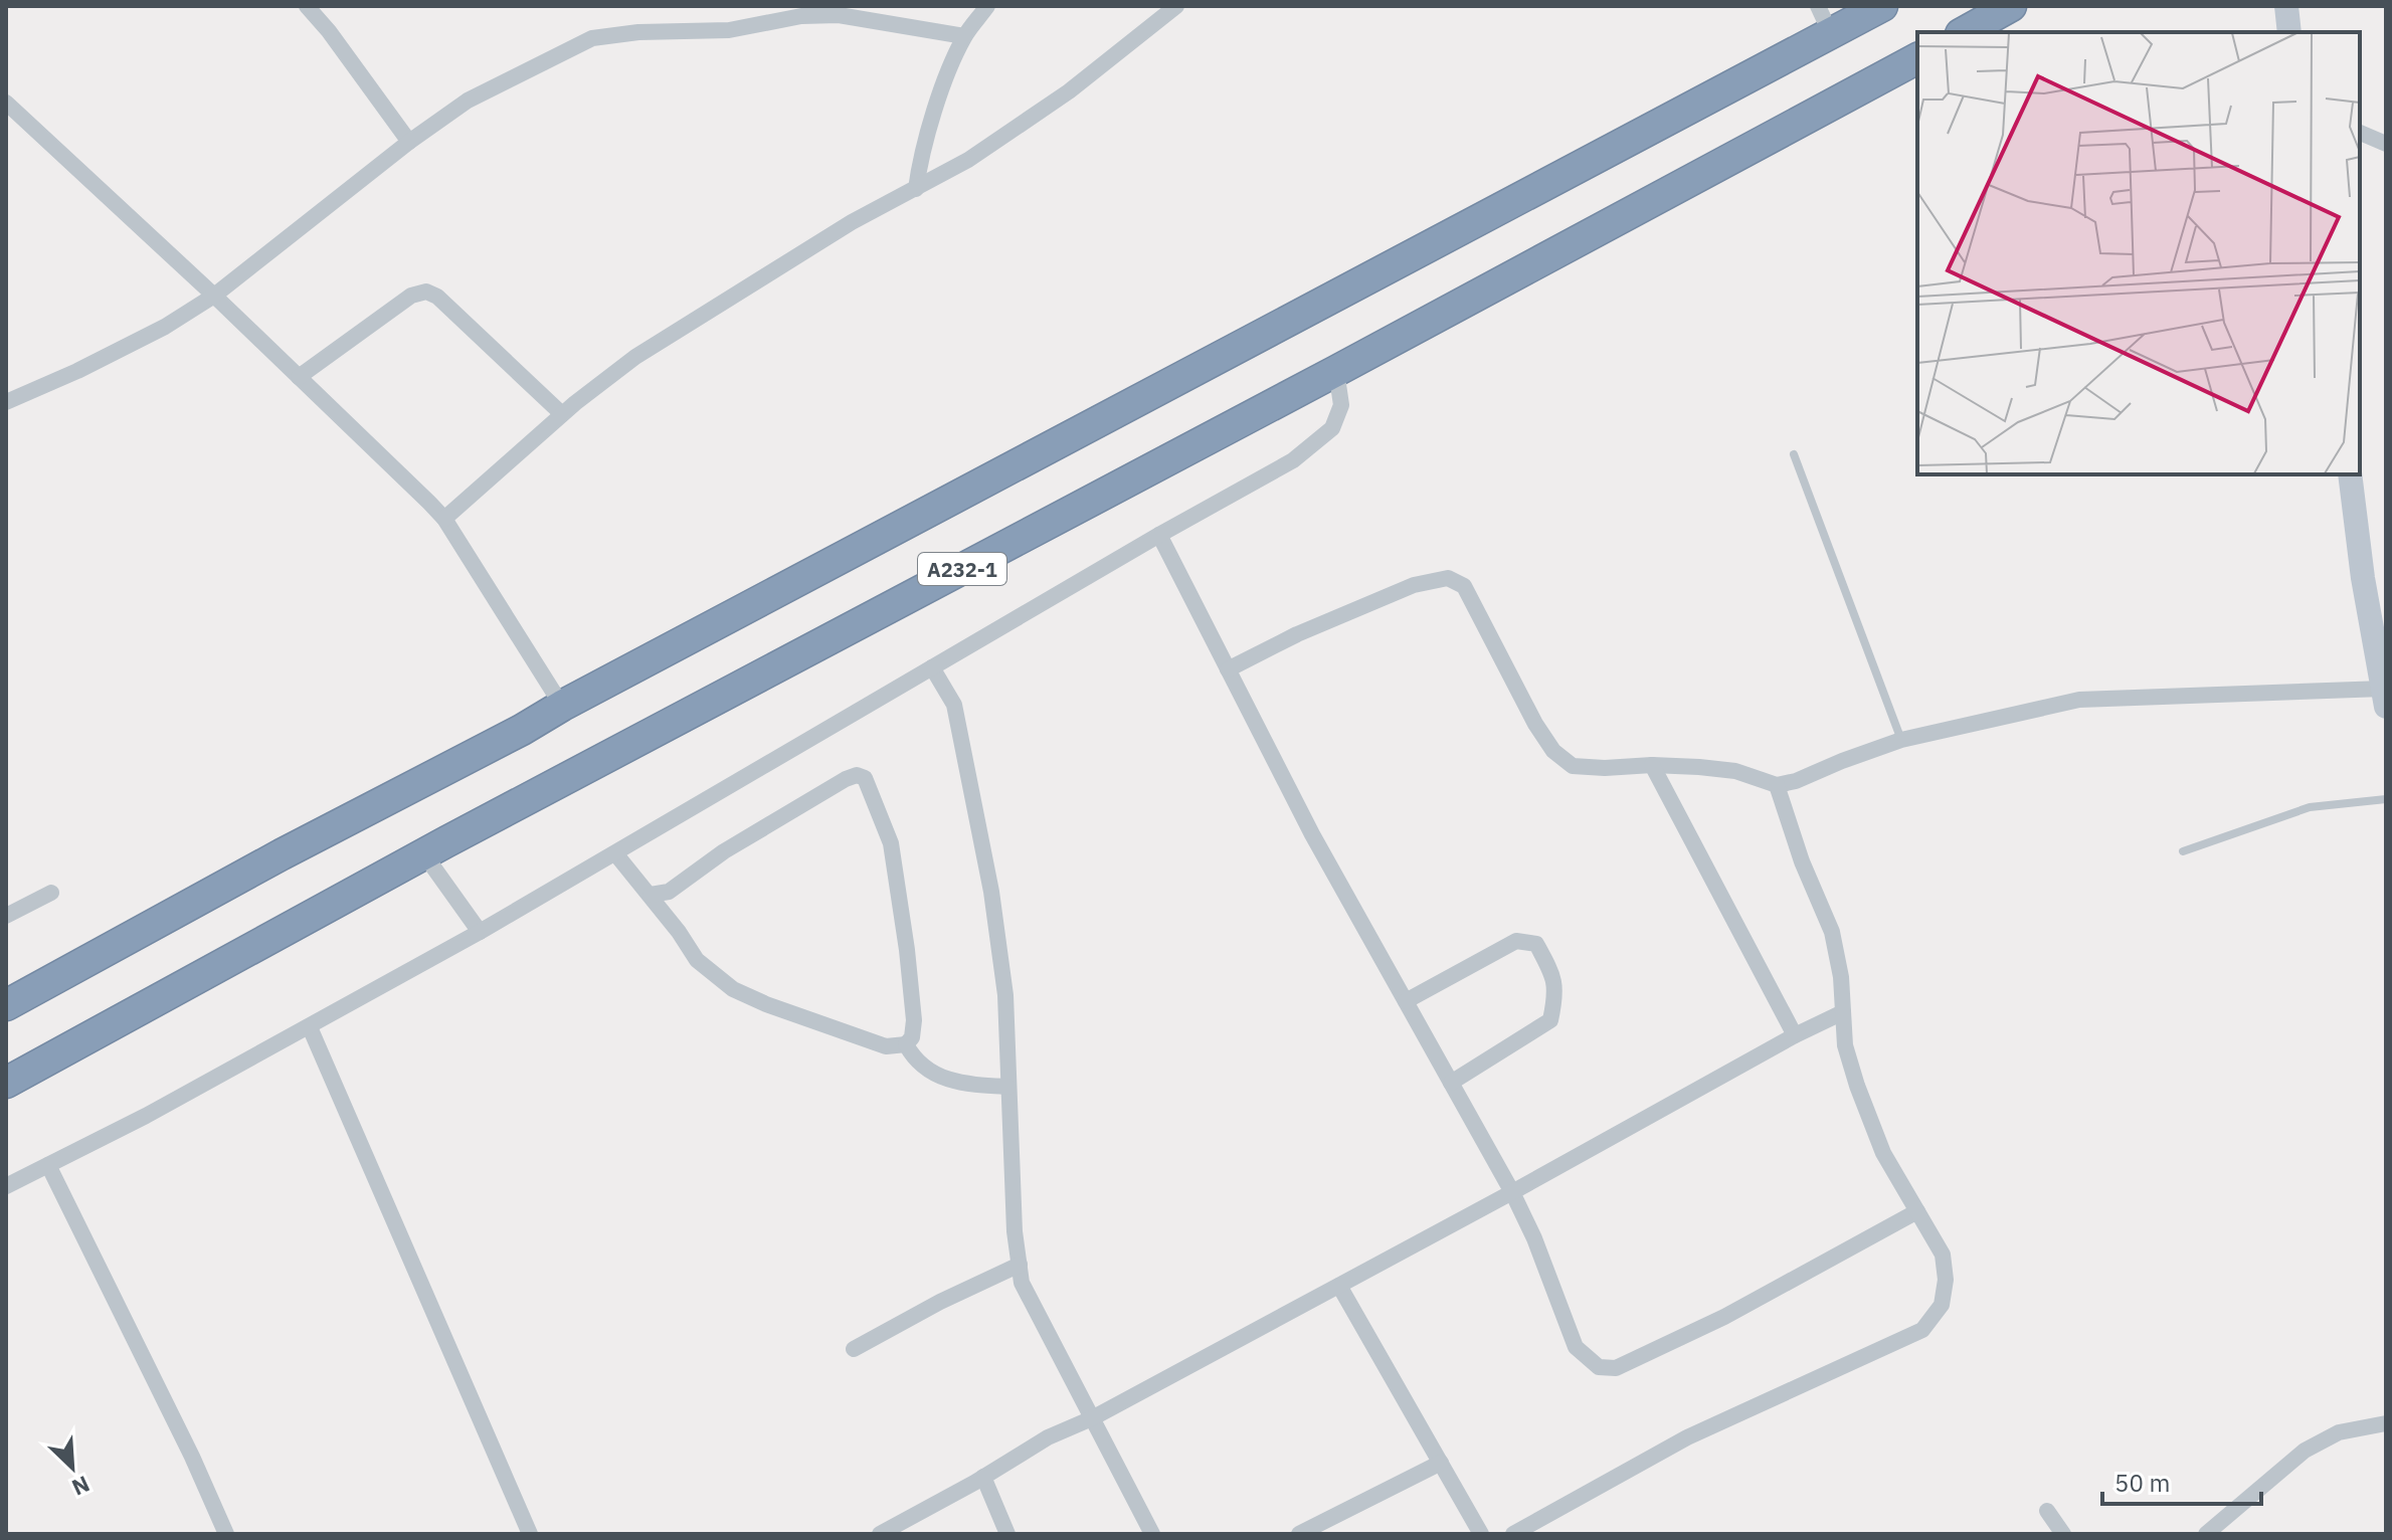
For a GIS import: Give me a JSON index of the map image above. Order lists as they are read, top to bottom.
{
  "streets": {
    "highway": ["A232-1"]
  },
  "scale_bar": "50 m",
  "north": "bottom right"
}
